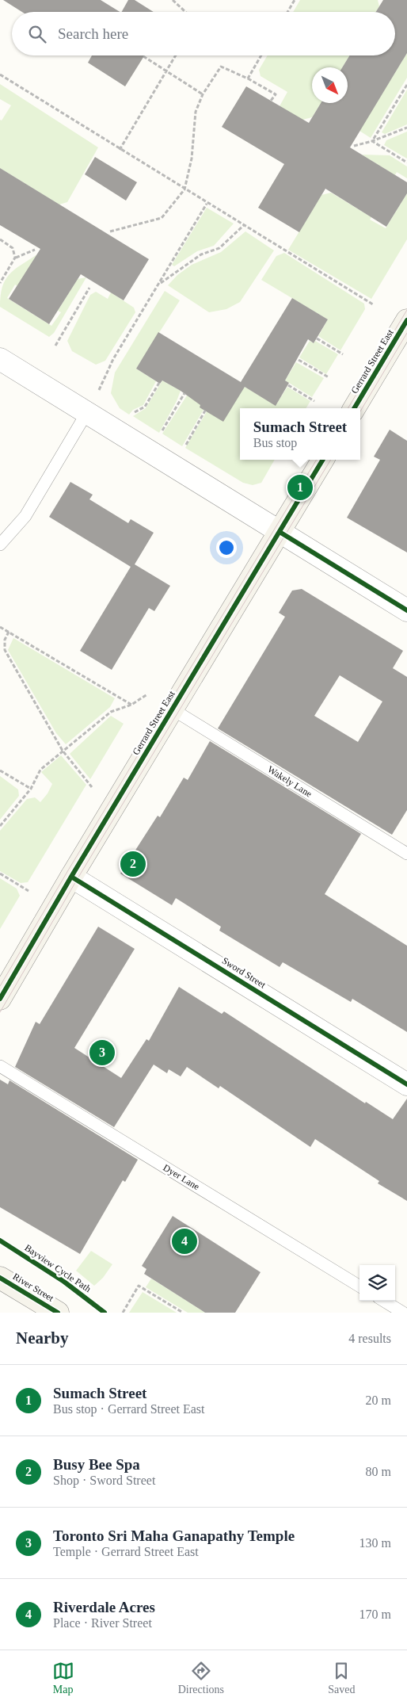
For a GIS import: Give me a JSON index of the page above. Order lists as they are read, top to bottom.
{
  "streets": {
    "main road": ["Gerrard Street East", "River Street"],
    "street": ["Sword Street"],
    "lane": ["Wakely Lane", "Dyer Lane"],
    "cycle path": ["Bayview Cycle Path"]
  },
  "crossings": [
    ["Gerrard Street East", "Wakely Lane"],
    ["Gerrard Street East", "Sword Street"]
  ],
  "north": "bottom right",
  "page": {
    "search": "Search here",
    "popup": ["Sumach Street", "Bus stop"],
    "pins": [
      "1",
      "2",
      "3",
      "4"
    ],
    "heading": ["Nearby", "4 results"],
    "list": [
      {
        "mark": "1",
        "name": "Sumach Street",
        "note": "Bus stop · Gerrard Street East",
        "value": "20 m"
      },
      {
        "mark": "2",
        "name": "Busy Bee Spa",
        "note": "Shop · Sword Street",
        "value": "80 m"
      },
      {
        "mark": "3",
        "name": "Toronto Sri Maha Ganapathy Temple",
        "note": "Temple · Gerrard Street East",
        "value": "130 m"
      },
      {
        "mark": "4",
        "name": "Riverdale Acres",
        "note": "Place · River Street",
        "value": "170 m"
      }
    ],
    "nav": ["Map", "Directions", "Saved"]
  }
}
